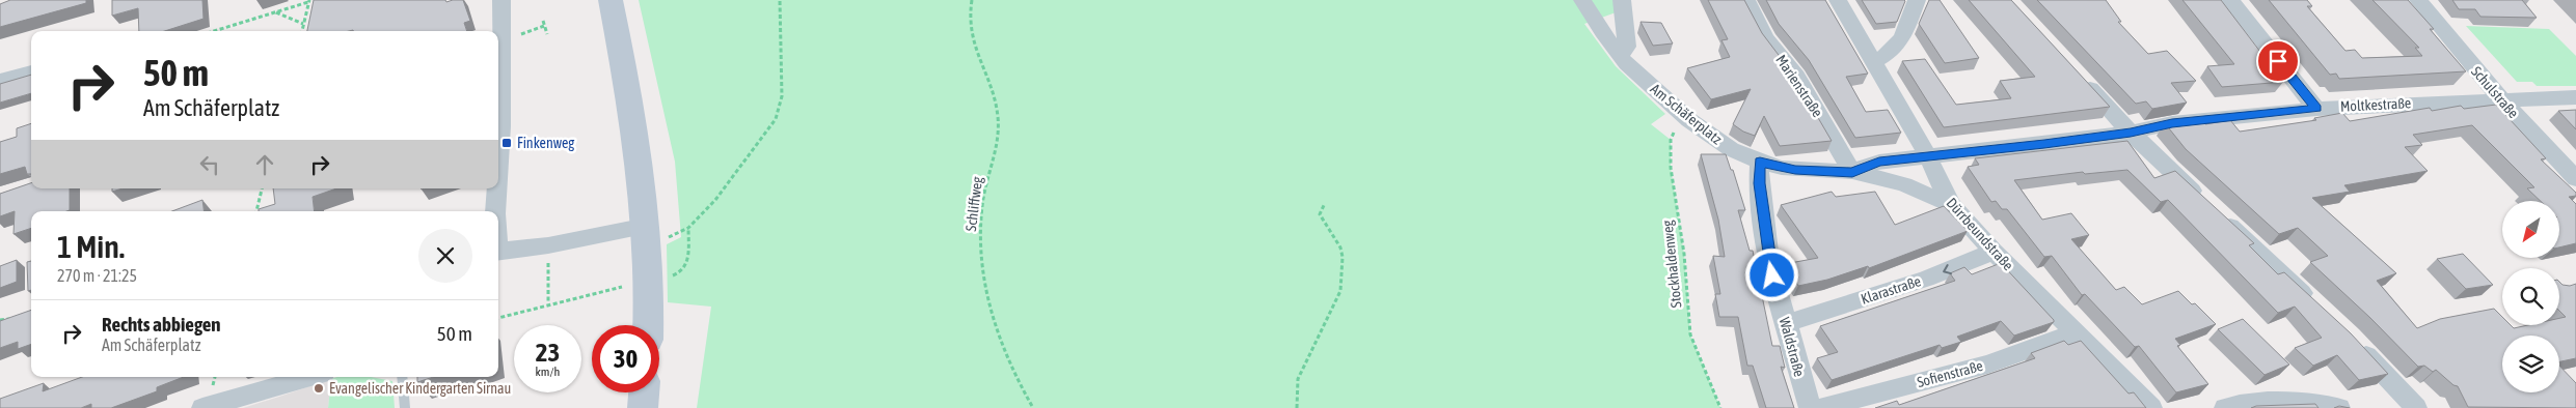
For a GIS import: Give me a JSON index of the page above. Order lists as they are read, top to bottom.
{
  "streets": {
    "street": [
      "Marienstraße",
      "Schulstraße",
      "Moltkestraße",
      "Am Schäferplatz",
      "Dürrbeundstraße",
      "Klarastraße",
      "Waldstraße",
      "Sofienstraße"
    ],
    "path": ["Schliffweg", "Stockhaldenweg"]
  },
  "crossings": [
    ["Marienstraße", "Am Schäferplatz"],
    ["Schulstraße", "Moltkestraße"],
    ["Moltkestraße", "Am Schäferplatz"],
    ["Moltkestraße", "Dürrbeundstraße"],
    ["Am Schäferplatz", "Dürrbeundstraße"],
    ["Am Schäferplatz", "Stockhaldenweg"],
    ["Am Schäferplatz", "Waldstraße"],
    ["Dürrbeundstraße", "Klarastraße"],
    ["Dürrbeundstraße", "Sofienstraße"],
    ["Klarastraße", "Waldstraße"]
  ],
  "one_way": ["Klarastraße"],
  "places": {
    "transit": ["Finkenweg"],
    "other": ["Evangelischer Kindergarten Sirnau"]
  },
  "north": "bottom left",
  "page": {
    "turn": ["50 m", "Am Schäferplatz"],
    "heading": ["1 Min.", "270 m · 21:25"],
    "list": [
      {
        "name": "Rechts abbiegen",
        "note": "Am Schäferplatz",
        "value": "50 m"
      }
    ],
    "speed": "23 km/h",
    "limit": "30"
  }
}
